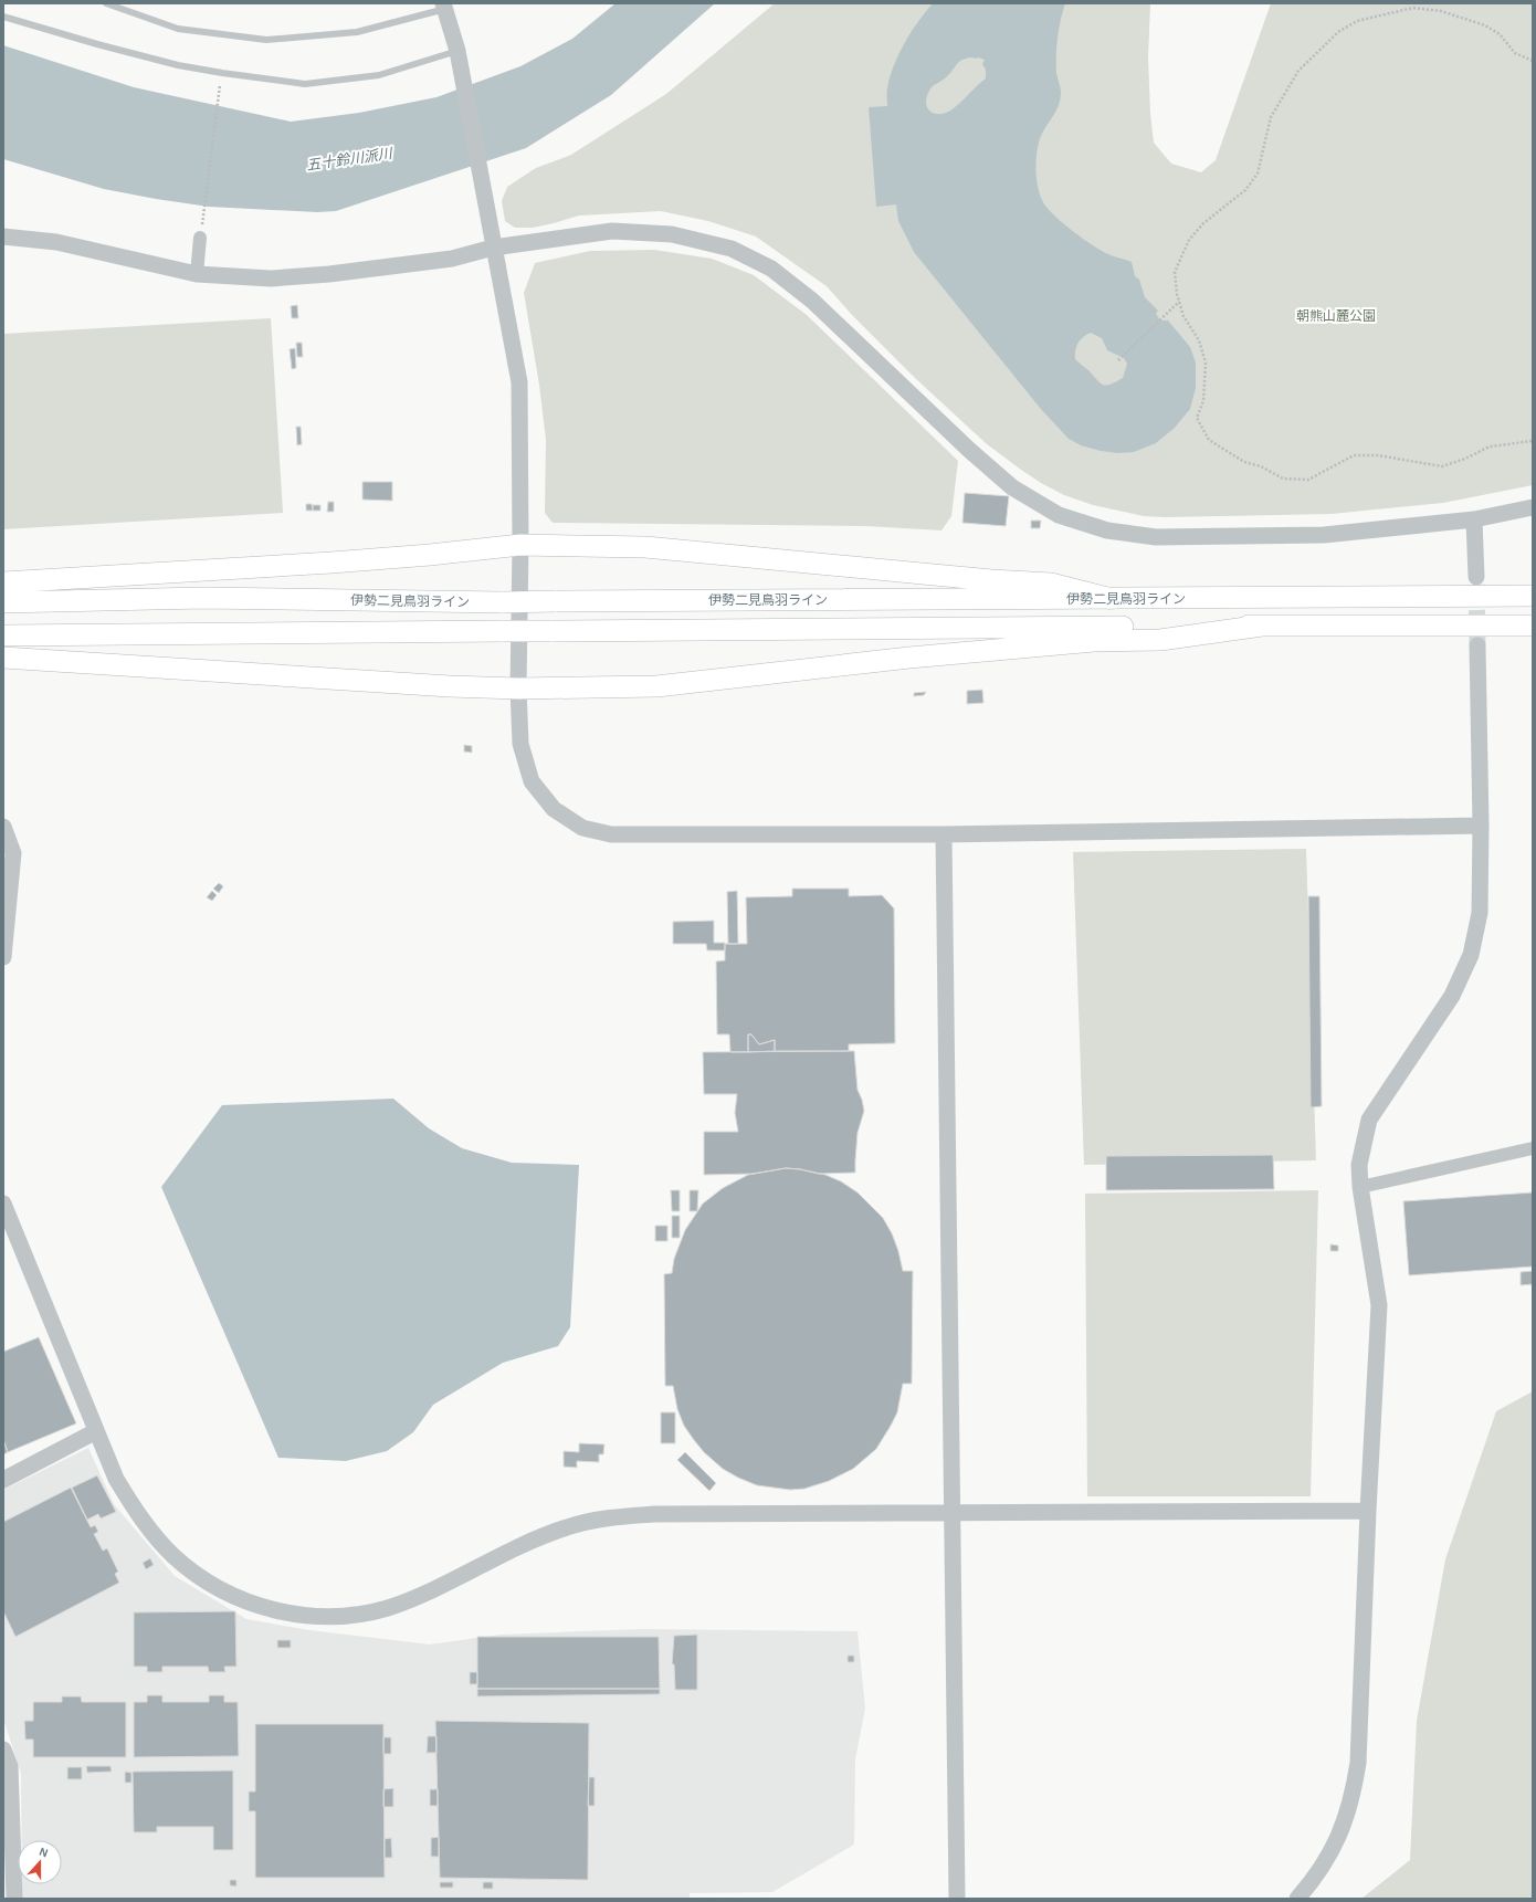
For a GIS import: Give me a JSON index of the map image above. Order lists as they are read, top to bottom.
{
  "streets": {
    "main road": ["伊勢二見鳥羽ライン"]
  },
  "water": ["五十鈴川派川"],
  "parks": ["朝熊山麓公園"],
  "north": "top"
}
